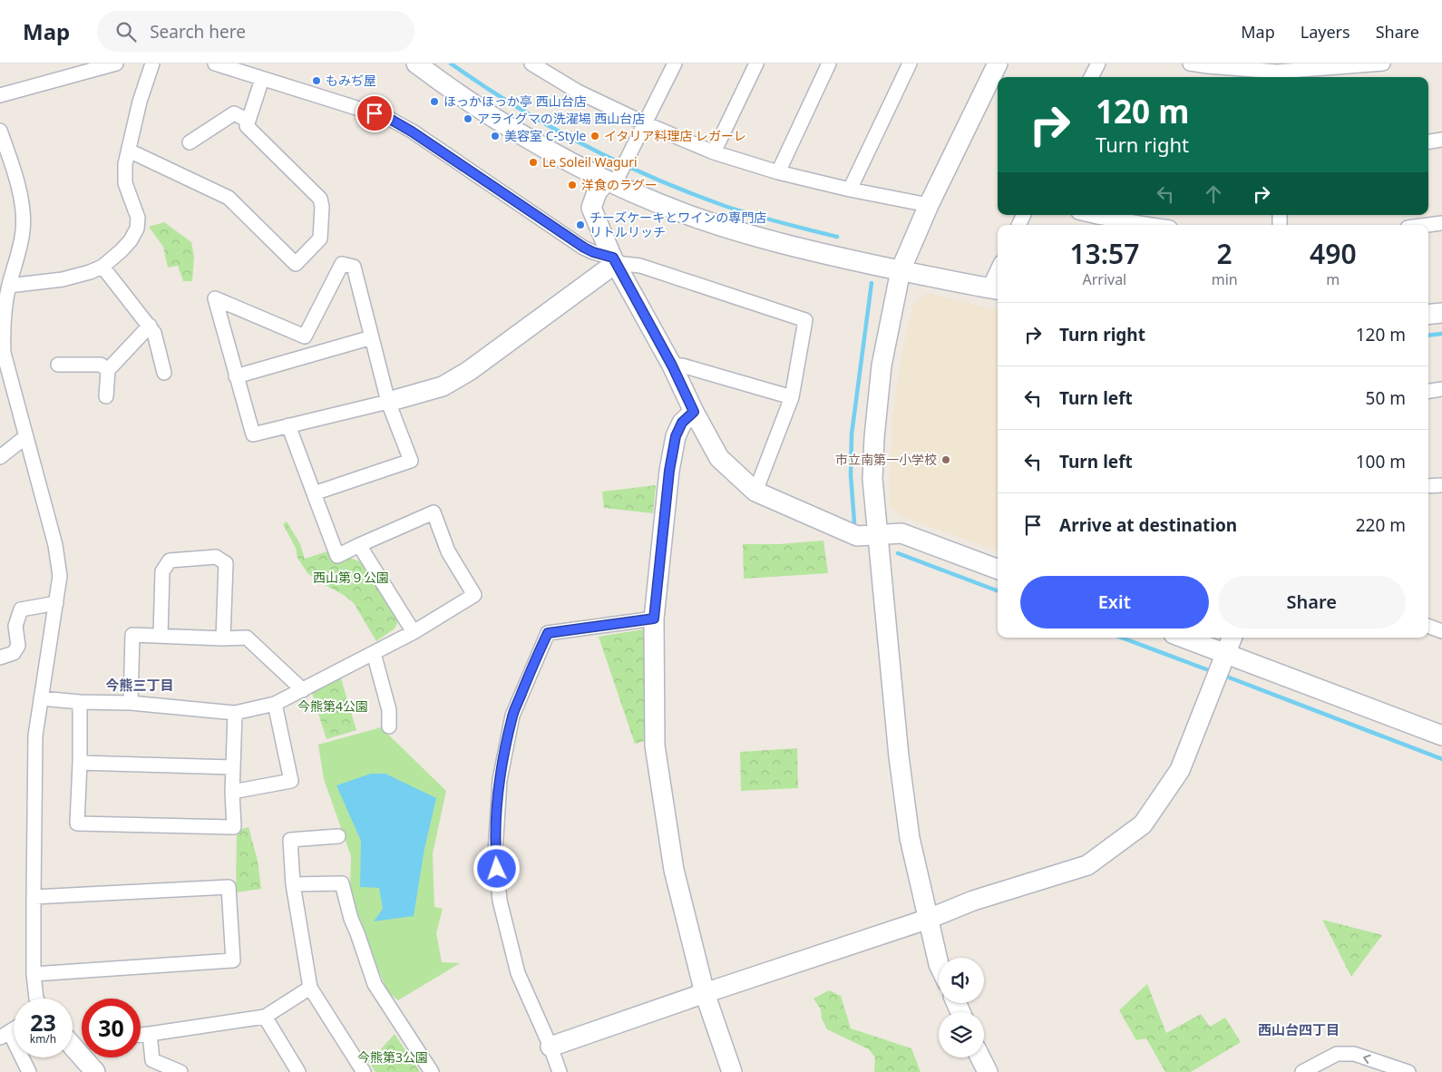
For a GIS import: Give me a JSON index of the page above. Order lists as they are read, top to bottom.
{
  "districts": ["今熊三丁目", "西山台四丁目"],
  "parks": ["西山第９公園", "今熊第4公園", "今熊第3公園"],
  "places": [
    "もみぢ屋",
    "ほっかほっか亭 西山台店",
    "アライグマの洗濯場 西山台店",
    "美容室 C-Style",
    "イタリア料理店 レガーレ",
    "Le Soleil Waguri",
    "洋食のラグー",
    "チーズケーキとワインの専門店 リトルリッチ",
    "市立南第一小学校"
  ],
  "page": {
    "header": "Map",
    "search": "Search here",
    "nav": ["Map", "Layers", "Share"],
    "turn": ["120 m", "Turn right"],
    "eta": [
      "13:57",
      "Arrival",
      "2",
      "min",
      "490",
      "m"
    ],
    "list": [
      {
        "name": "Turn right",
        "value": "120 m"
      },
      {
        "name": "Turn left",
        "value": "50 m"
      },
      {
        "name": "Turn left",
        "value": "100 m"
      },
      {
        "name": "Arrive at destination",
        "value": "220 m"
      }
    ],
    "buttons": ["Exit", "Share"],
    "speed": "23 km/h",
    "limit": "30"
  }
}
